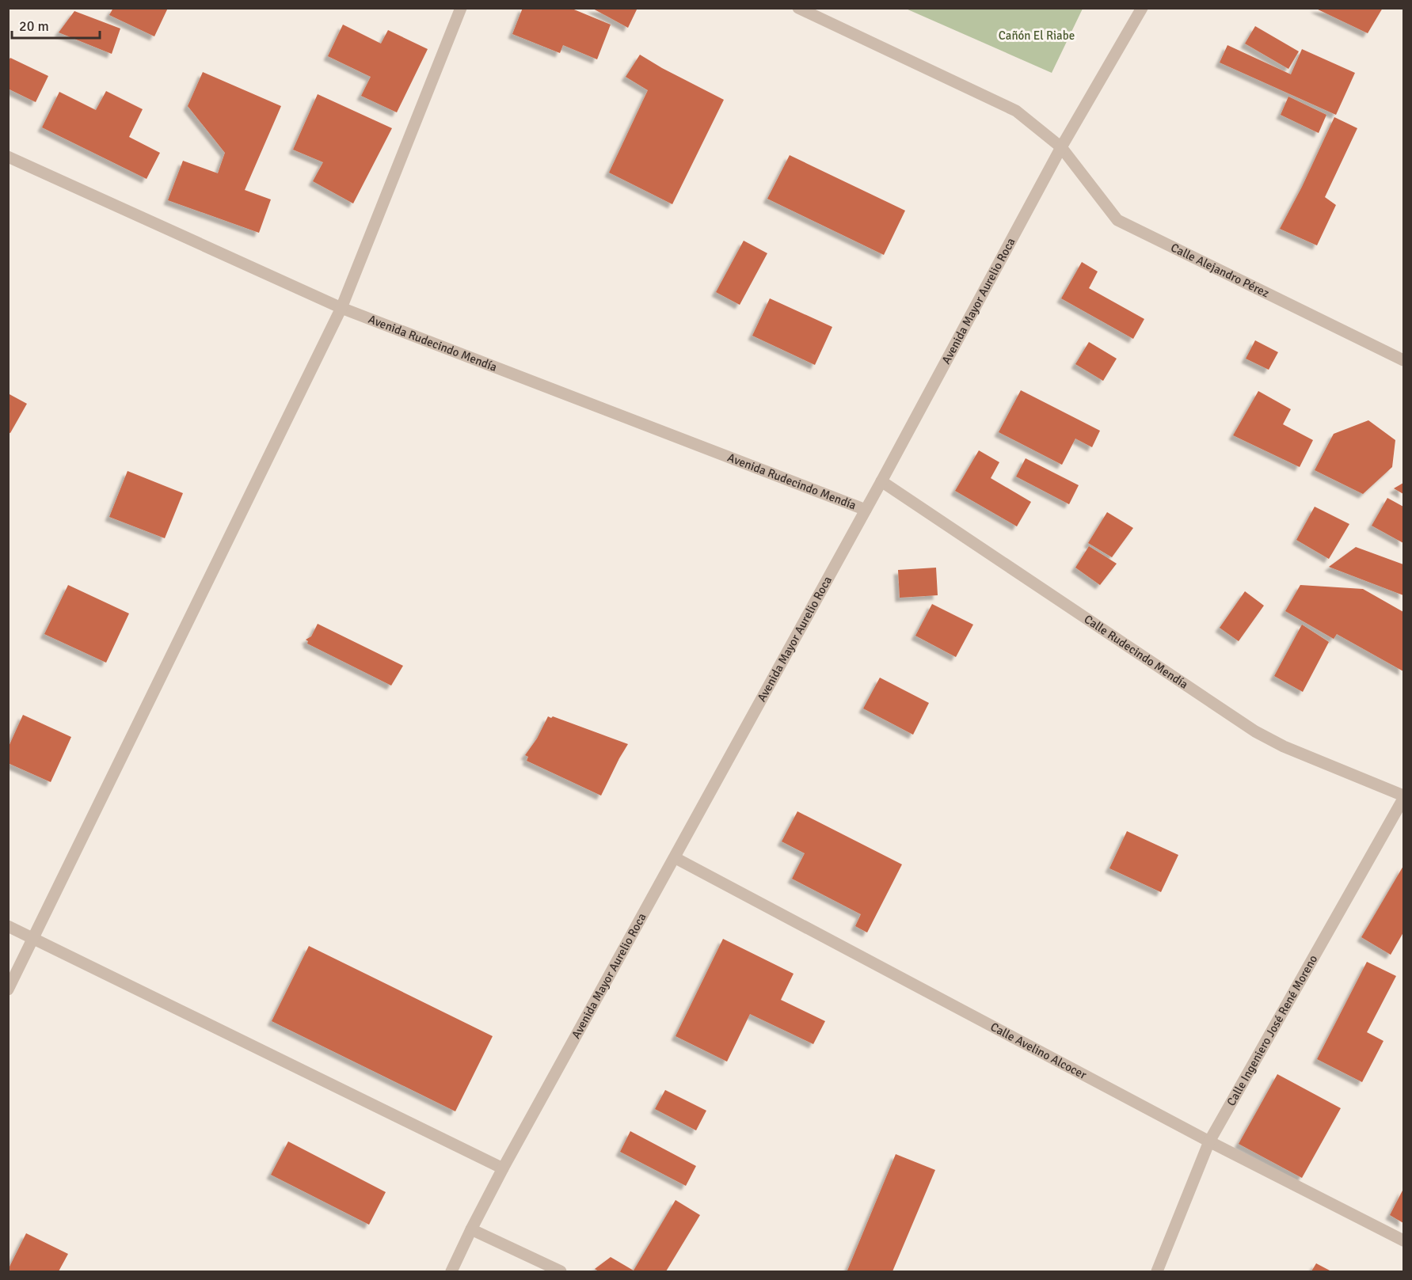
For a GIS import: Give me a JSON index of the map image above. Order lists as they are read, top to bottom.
{
  "streets": {
    "street": [
      "Calle Alejandro Pérez",
      "Avenida Mayor Aurelio Roca",
      "Avenida Rudecindo Mendía",
      "Calle Rudecindo Mendía",
      "Calle Ingeniero José René Moreno",
      "Calle Avelino Alcocer"
    ]
  },
  "crossings": [
    ["Calle Alejandro Pérez", "Avenida Mayor Aurelio Roca"],
    ["Avenida Mayor Aurelio Roca", "Avenida Rudecindo Mendía"],
    ["Avenida Mayor Aurelio Roca", "Calle Rudecindo Mendía"],
    ["Avenida Mayor Aurelio Roca", "Calle Avelino Alcocer"],
    ["Calle Rudecindo Mendía", "Calle Ingeniero José René Moreno"],
    ["Calle Ingeniero José René Moreno", "Calle Avelino Alcocer"]
  ],
  "parks": ["Cañón El Riabe"],
  "scale_bar": "20 m"
}
